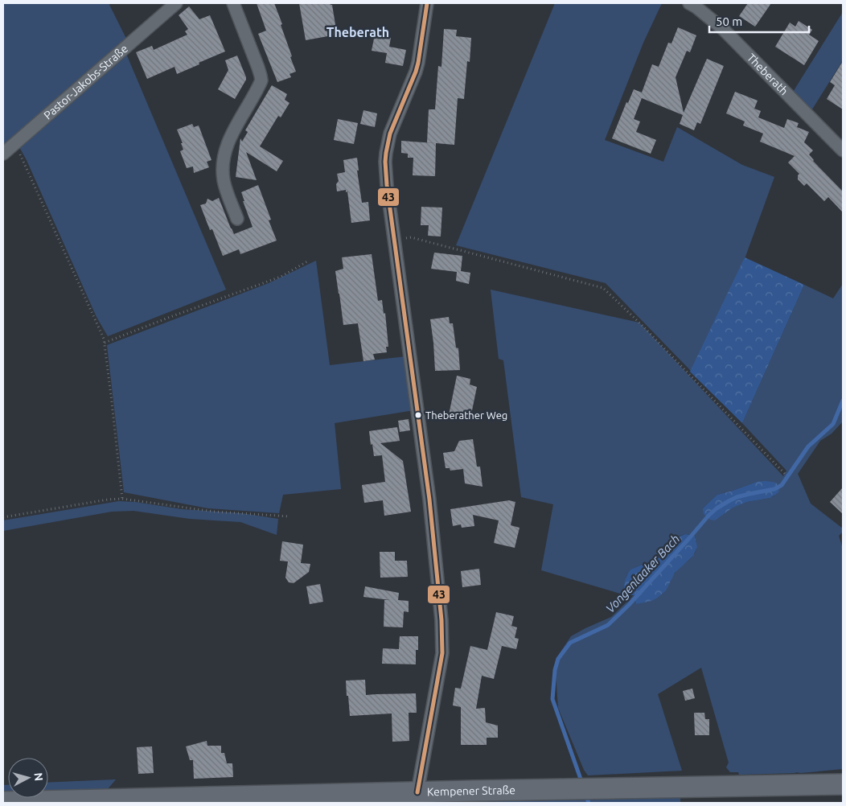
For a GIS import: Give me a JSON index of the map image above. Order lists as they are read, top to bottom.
{
  "streets": {
    "main road": ["Kempener Straße"],
    "street": ["Theberath", "Pastor-Jakobs-Straße"]
  },
  "districts": ["Theberath"],
  "water": ["Vongenlaaker Bach"],
  "places": ["Theberather Weg"],
  "lines": ["transit line 43"],
  "scale_bar": "50 m",
  "north": "right"
}
